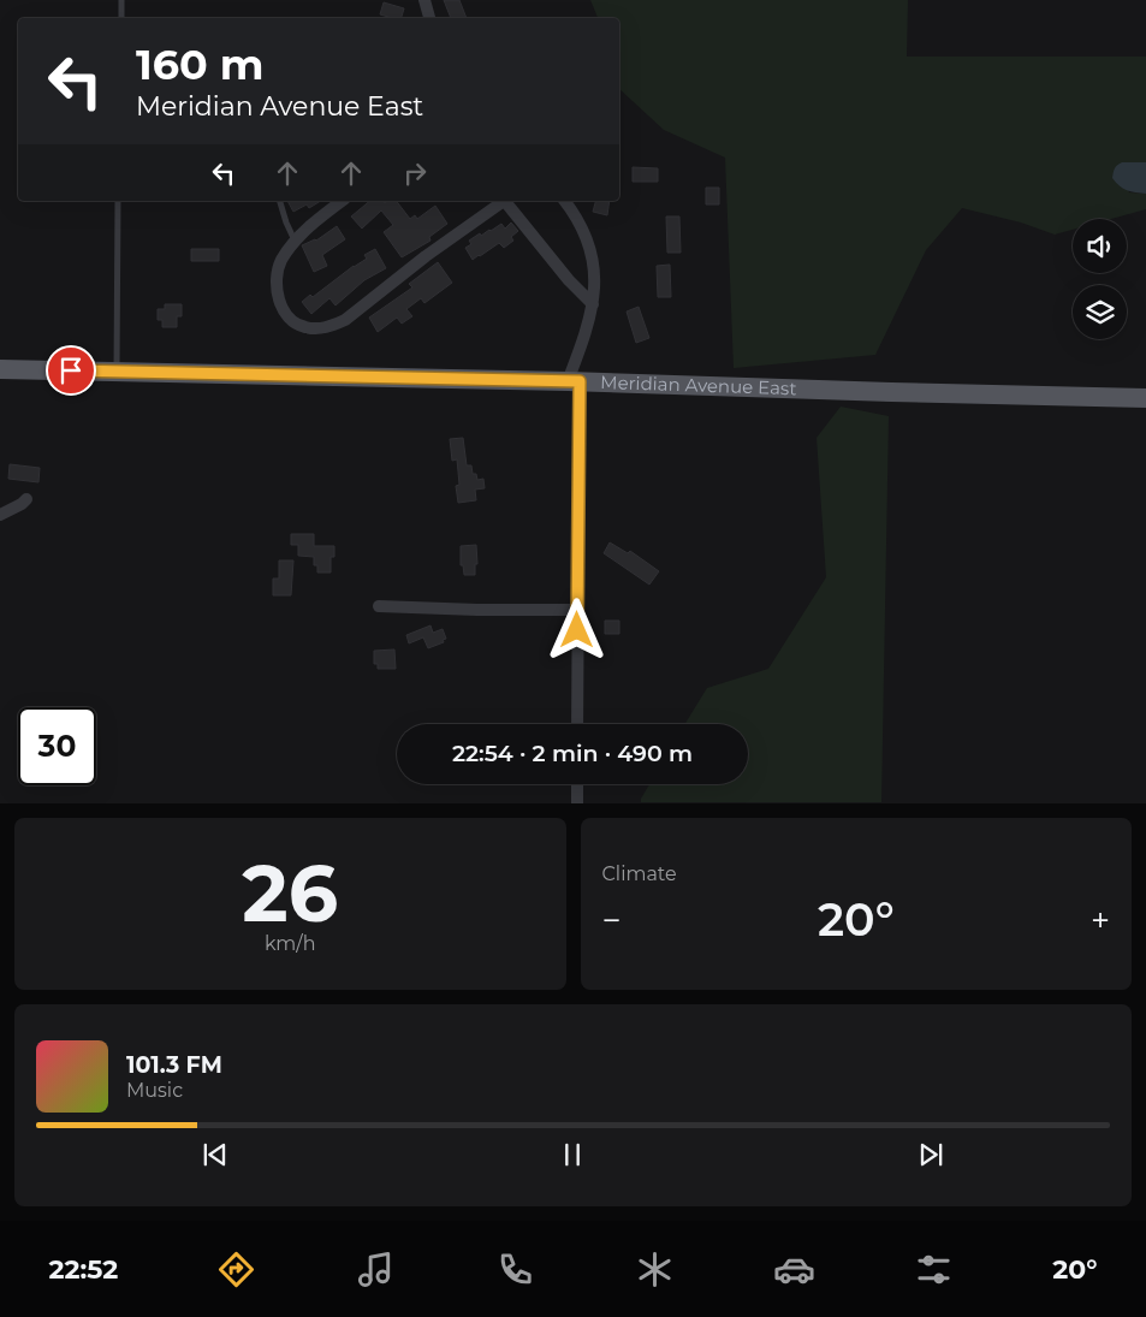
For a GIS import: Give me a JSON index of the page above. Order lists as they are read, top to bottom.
{
  "streets": {
    "main road": ["Meridian Avenue East"]
  },
  "page": {
    "turn": ["160 m", "Meridian Avenue East"],
    "limit": "30",
    "trip": "22:54 · 2 min · 490 m",
    "tile": [
      ["26", "km/h"],
      "Climate"
    ],
    "heat": ["−", "20°", "+"],
    "song": ["101.3 FM", "Music"],
    "tabs": ["22:52", "20°"]
  }
}
